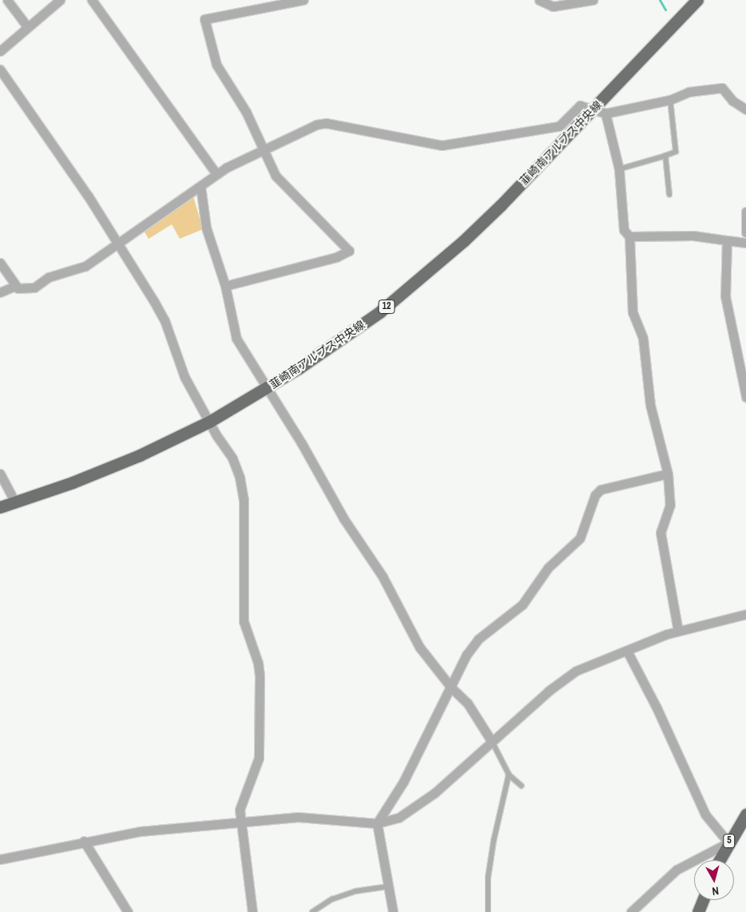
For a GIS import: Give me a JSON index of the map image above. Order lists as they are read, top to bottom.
{
  "streets": {
    "main road": ["韮崎南アルプス中央線", "12", "5"]
  },
  "north": "bottom"
}
